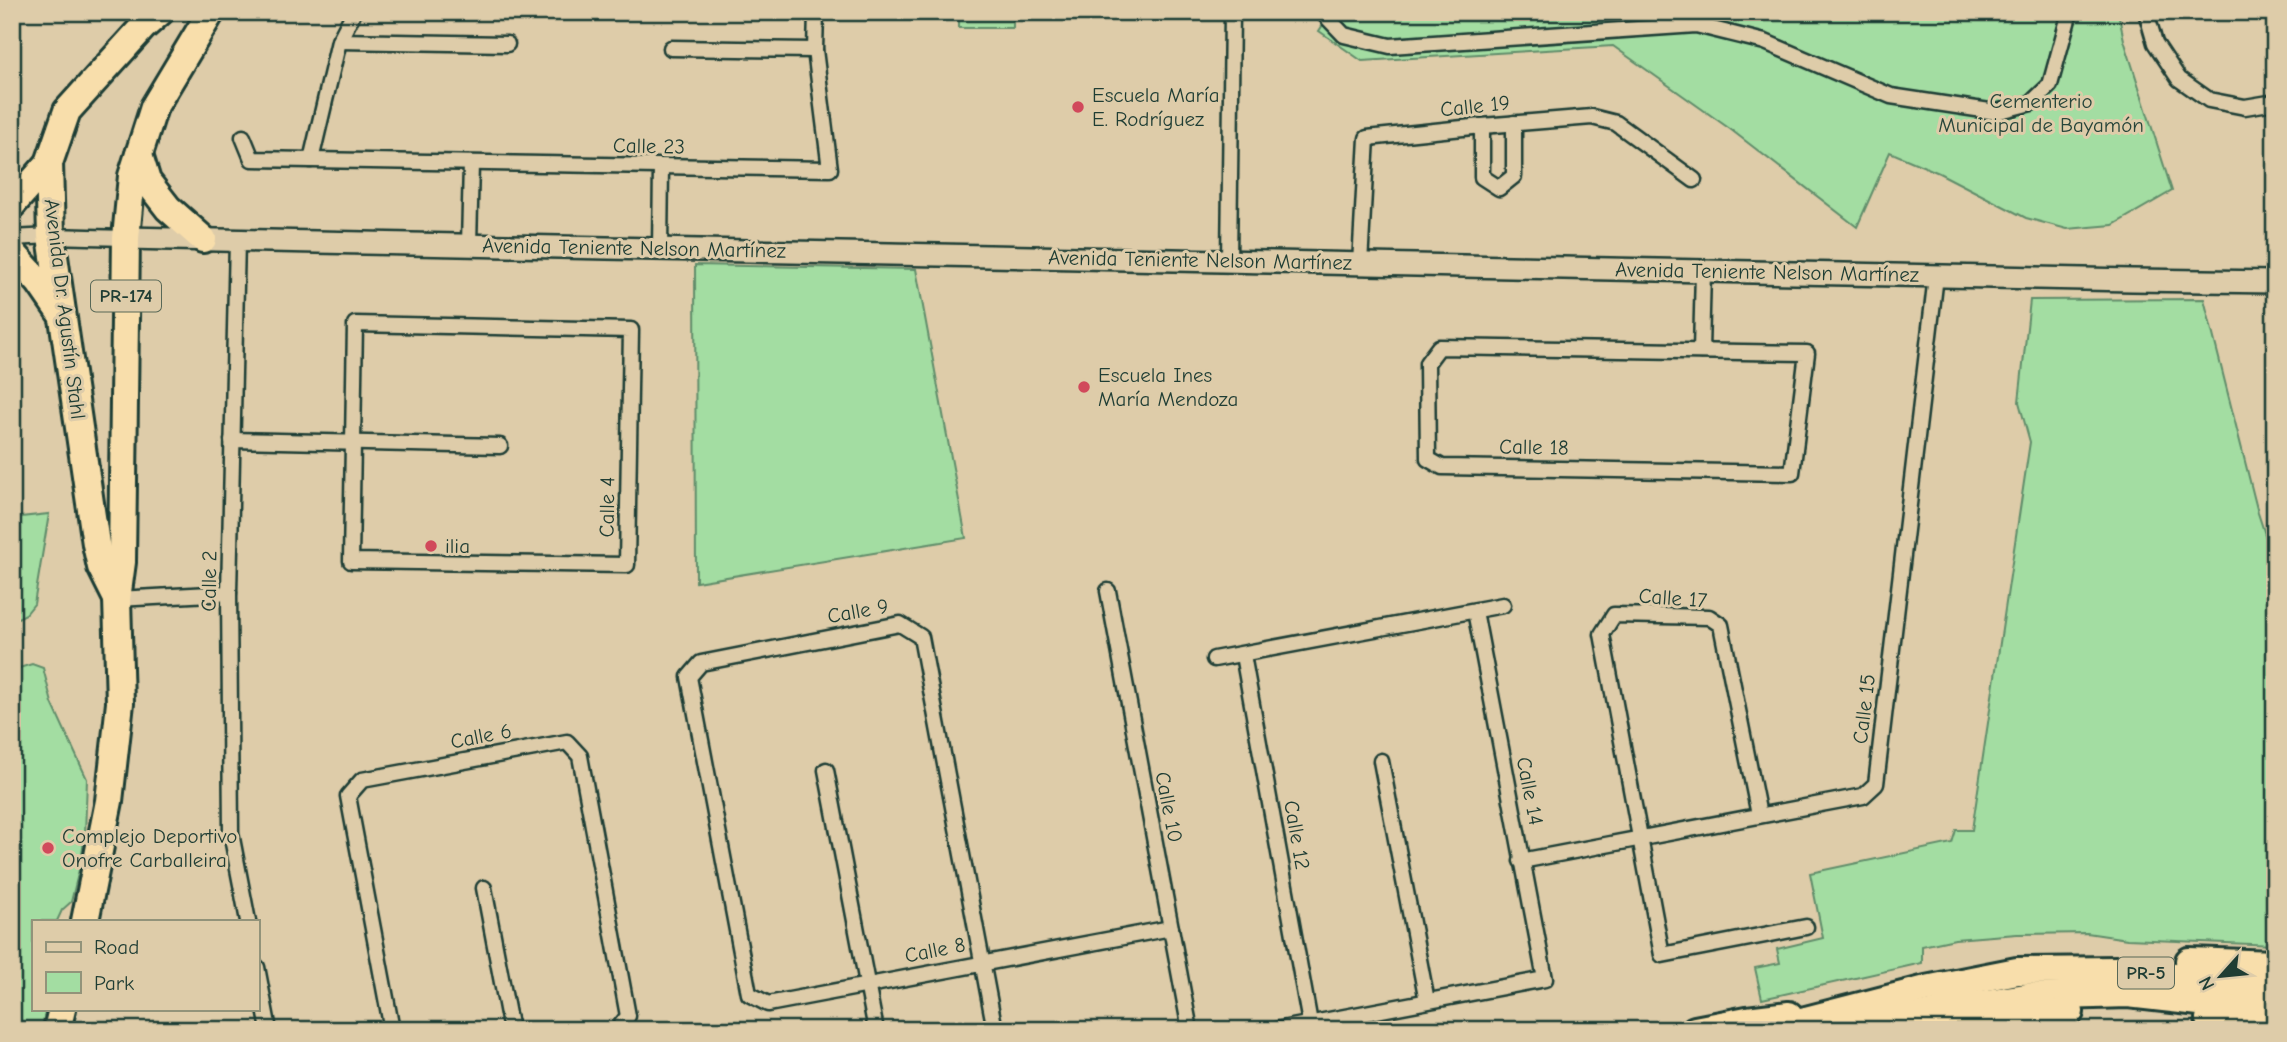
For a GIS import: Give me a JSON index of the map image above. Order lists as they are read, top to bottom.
{
  "streets": {
    "highway": ["PR-174", "Avenida Dr. Agustín Stahl", "PR-5"],
    "street": [
      "Calle 19",
      "Calle 23",
      "Avenida Teniente Nelson Martínez",
      "Calle 18",
      "Calle 4",
      "Calle 2",
      "Calle 17",
      "Calle 9",
      "Calle 15",
      "Calle 6",
      "Calle 14",
      "Calle 10",
      "Calle 12",
      "Calle 8"
    ]
  },
  "crossings": [
    ["Calle 19", "Avenida Teniente Nelson Martínez"],
    ["Avenida Teniente Nelson Martínez", "Avenida Dr. Agustín Stahl"],
    ["Avenida Teniente Nelson Martínez", "Calle 2"],
    ["Avenida Teniente Nelson Martínez", "Calle 15"],
    ["Calle 17", "Calle 15"],
    ["Calle 9", "Calle 8"],
    ["Calle 15", "Calle 14"],
    ["Calle 10", "Calle 8"]
  ],
  "parks": ["Cementerio Municipal de Bayamón"],
  "places": [
    "Escuela María E. Rodríguez",
    "Escuela Ines María Mendoza",
    "ilia",
    "Complejo Deportivo Onofre Carballeira"
  ],
  "legend": ["Road", "Park"],
  "north": "bottom left"
}
